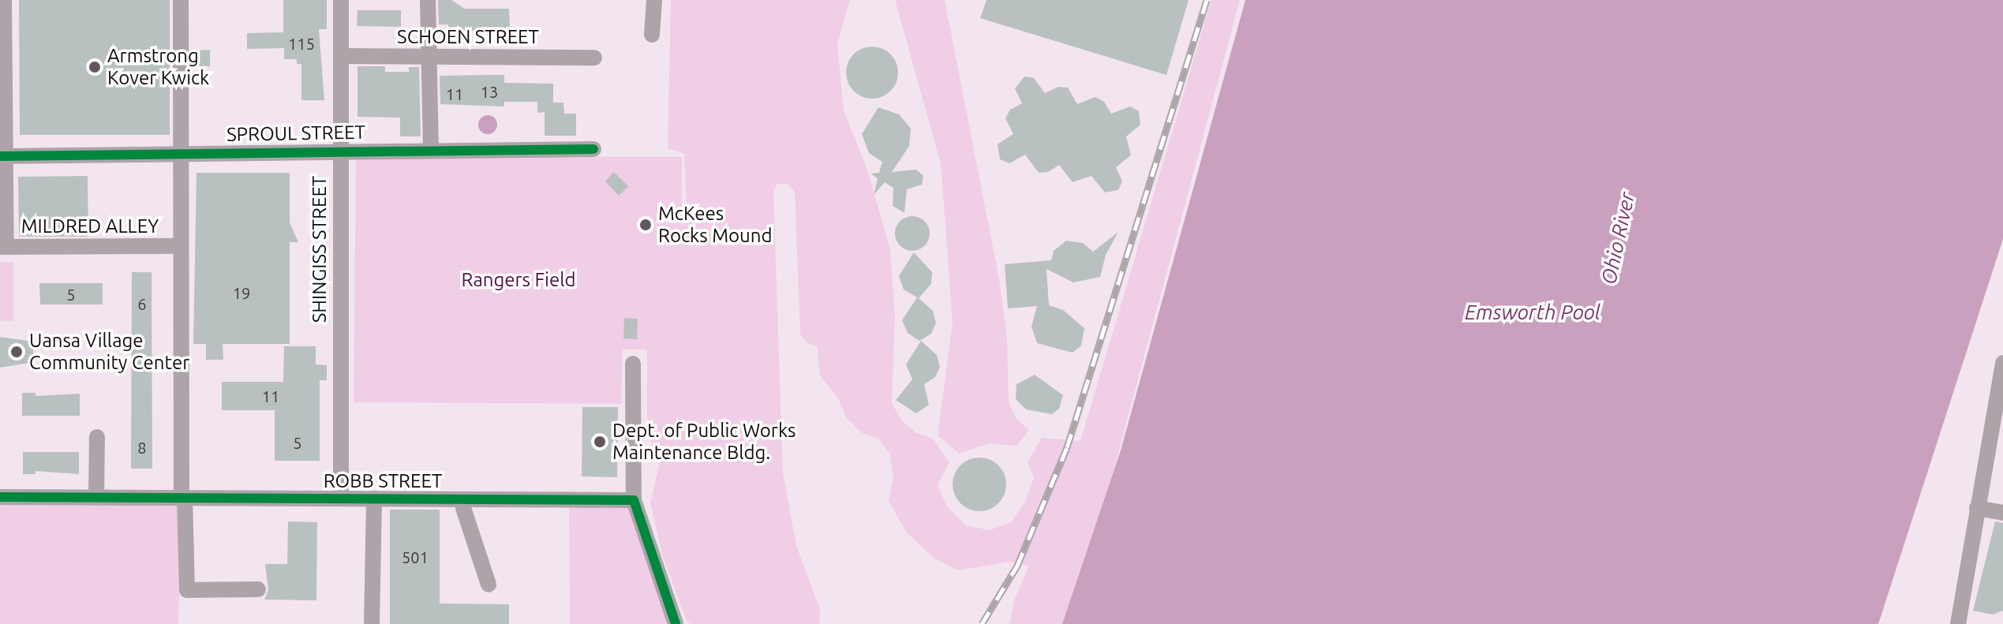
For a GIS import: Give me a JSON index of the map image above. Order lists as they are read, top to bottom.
{
  "streets": {
    "street": [
      "SCHOEN STREET",
      "SPROUL STREET",
      "MILDRED ALLEY",
      "SHINGISS STREET",
      "ROBB STREET"
    ]
  },
  "crossings": [
    ["SCHOEN STREET", "SHINGISS STREET"],
    ["SPROUL STREET", "SHINGISS STREET"],
    ["SHINGISS STREET", "ROBB STREET"]
  ],
  "water": ["Ohio River", "Emsworth Pool"],
  "parks": ["Rangers Field"],
  "places": [
    "Armstrong Kover Kwick",
    "McKees Rocks Mound",
    "Uansa Village Community Center",
    "Dept. of Public Works Maintenance Bldg."
  ],
  "house_numbers": [
    "115",
    "13",
    "11",
    "19",
    "5",
    "6",
    "11",
    "5",
    "8",
    "501"
  ]
}
